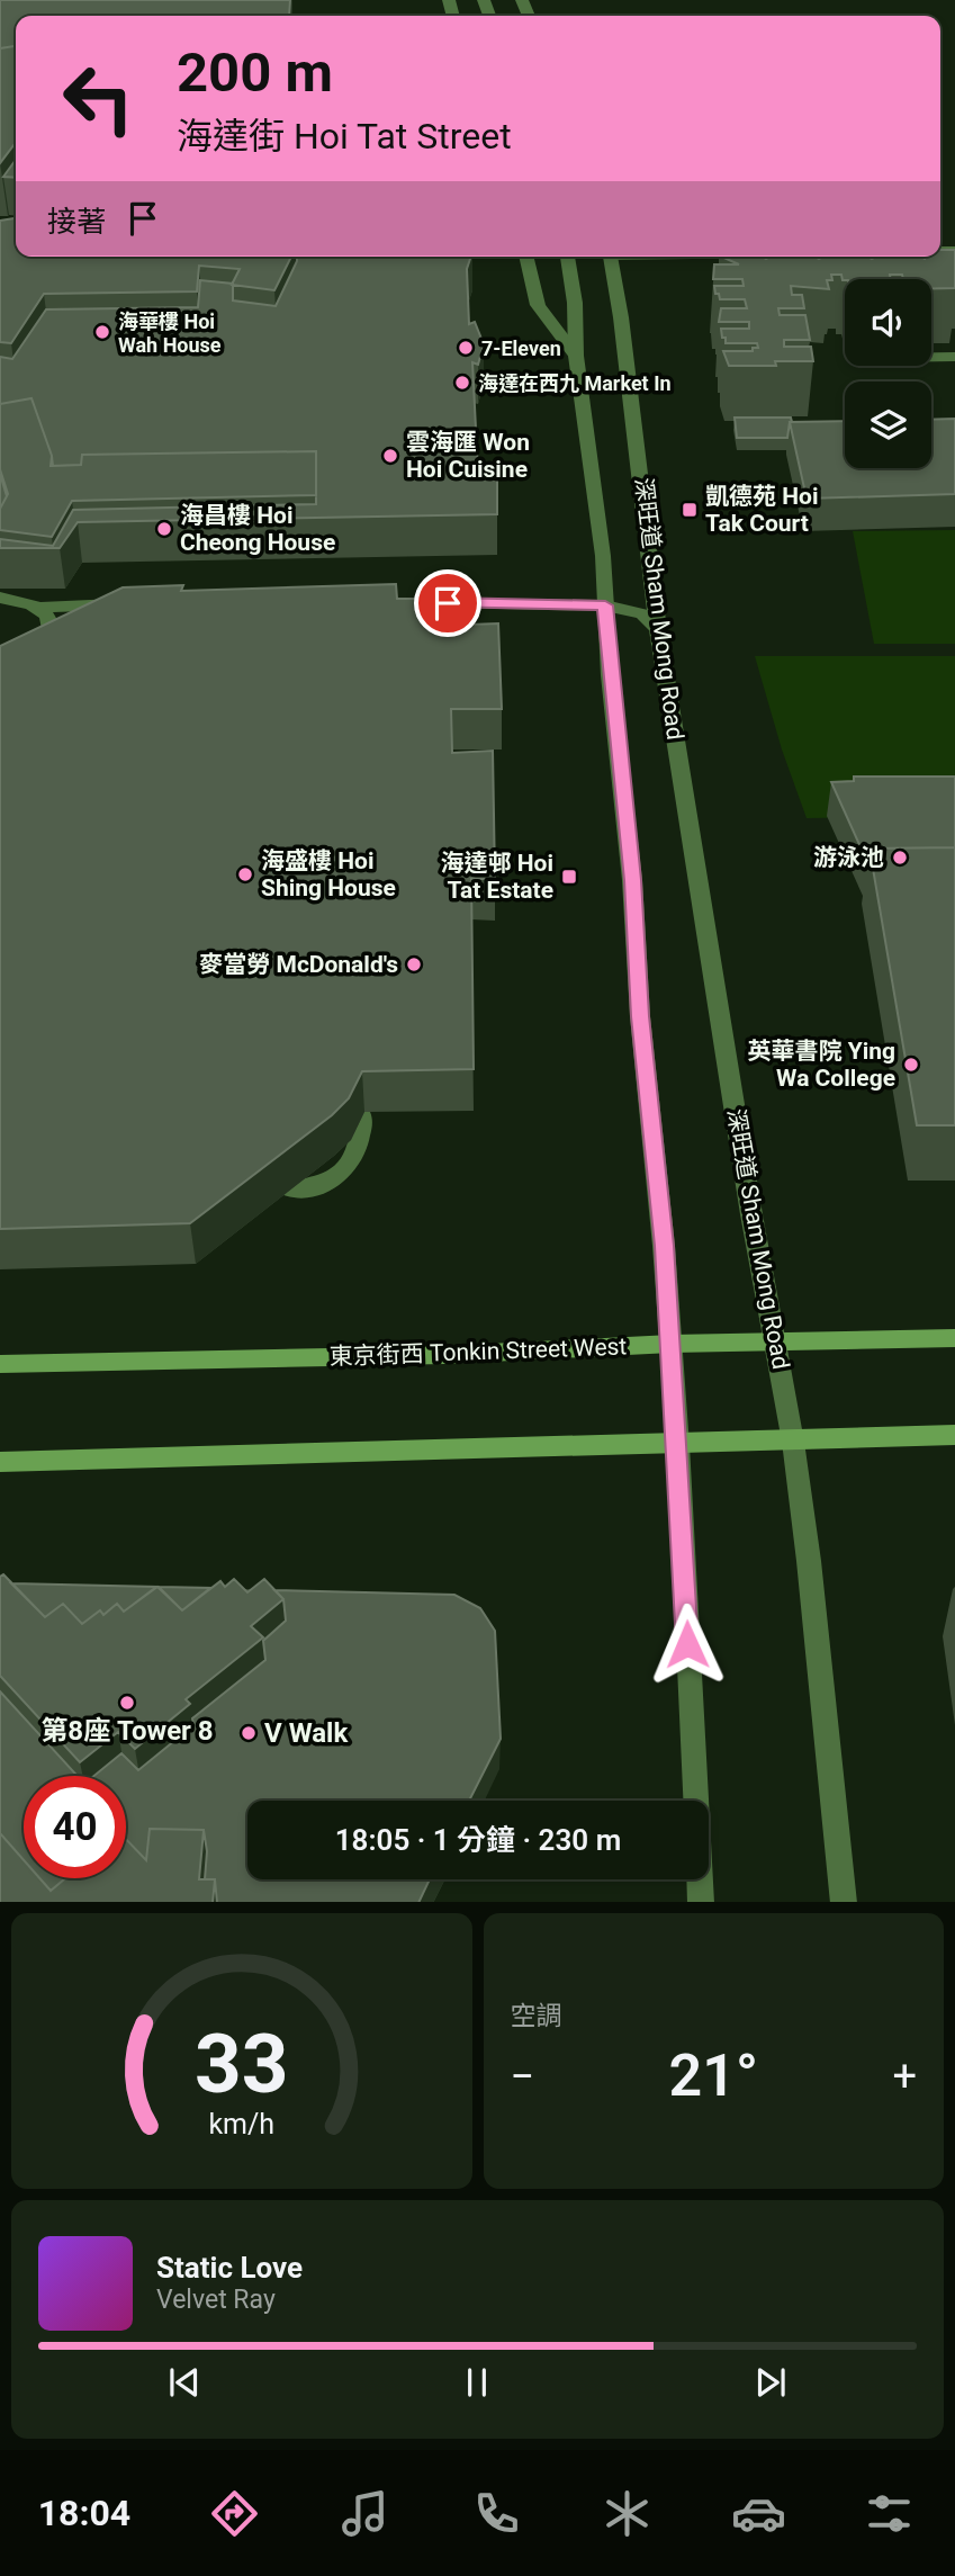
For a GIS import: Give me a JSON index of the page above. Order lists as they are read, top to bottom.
{
  "streets": {
    "main road": ["東京街西 Tonkin Street West"],
    "street": ["深旺道 Sham Mong Road"]
  },
  "crossings": [
    ["深旺道 Sham Mong Road", "東京街西 Tonkin Street West"]
  ],
  "places": {
    "other": [
      "海華樓 Hoi Wah House",
      "7-Eleven",
      "海達在西九 Market In",
      "雲海匯 Won Hoi Cuisine",
      "海昌樓 Hoi Cheong House",
      "游泳池",
      "海盛樓 Hoi Shing House",
      "麥當勞 McDonald's",
      "英華書院 Ying Wa College",
      "第8座 Tower 8",
      "V Walk"
    ],
    "transit": ["凱德苑 Hoi Tak Court", "海達邨 Hoi Tat Estate"]
  },
  "page": {
    "turn": ["200 m", "海達街 Hoi Tat Street"],
    "then": "接著",
    "limit": "40",
    "trip": "18:05 · 1 分鐘 · 230 m",
    "tile": "空調",
    "heat": ["−", "21°", "+"],
    "song": ["Static Love", "Velvet Ray"],
    "tabs": "18:04",
    "gauge": ["33", "km/h"]
  }
}
